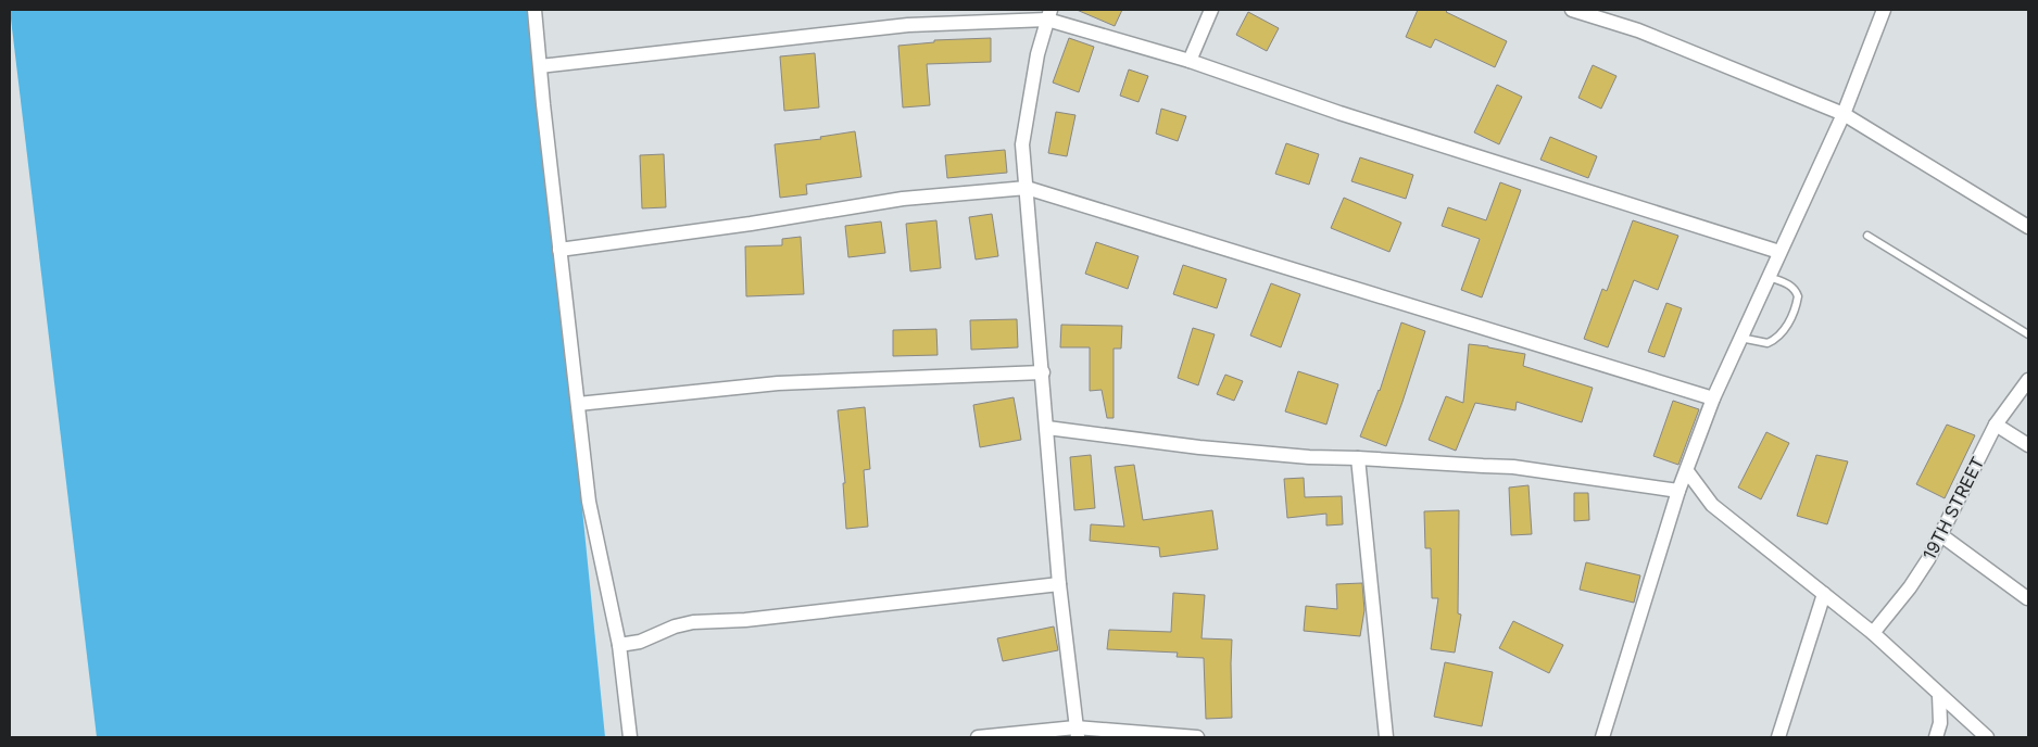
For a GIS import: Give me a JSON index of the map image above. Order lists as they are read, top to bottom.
{
  "streets": {
    "street": ["19TH STREET"]
  }
}
